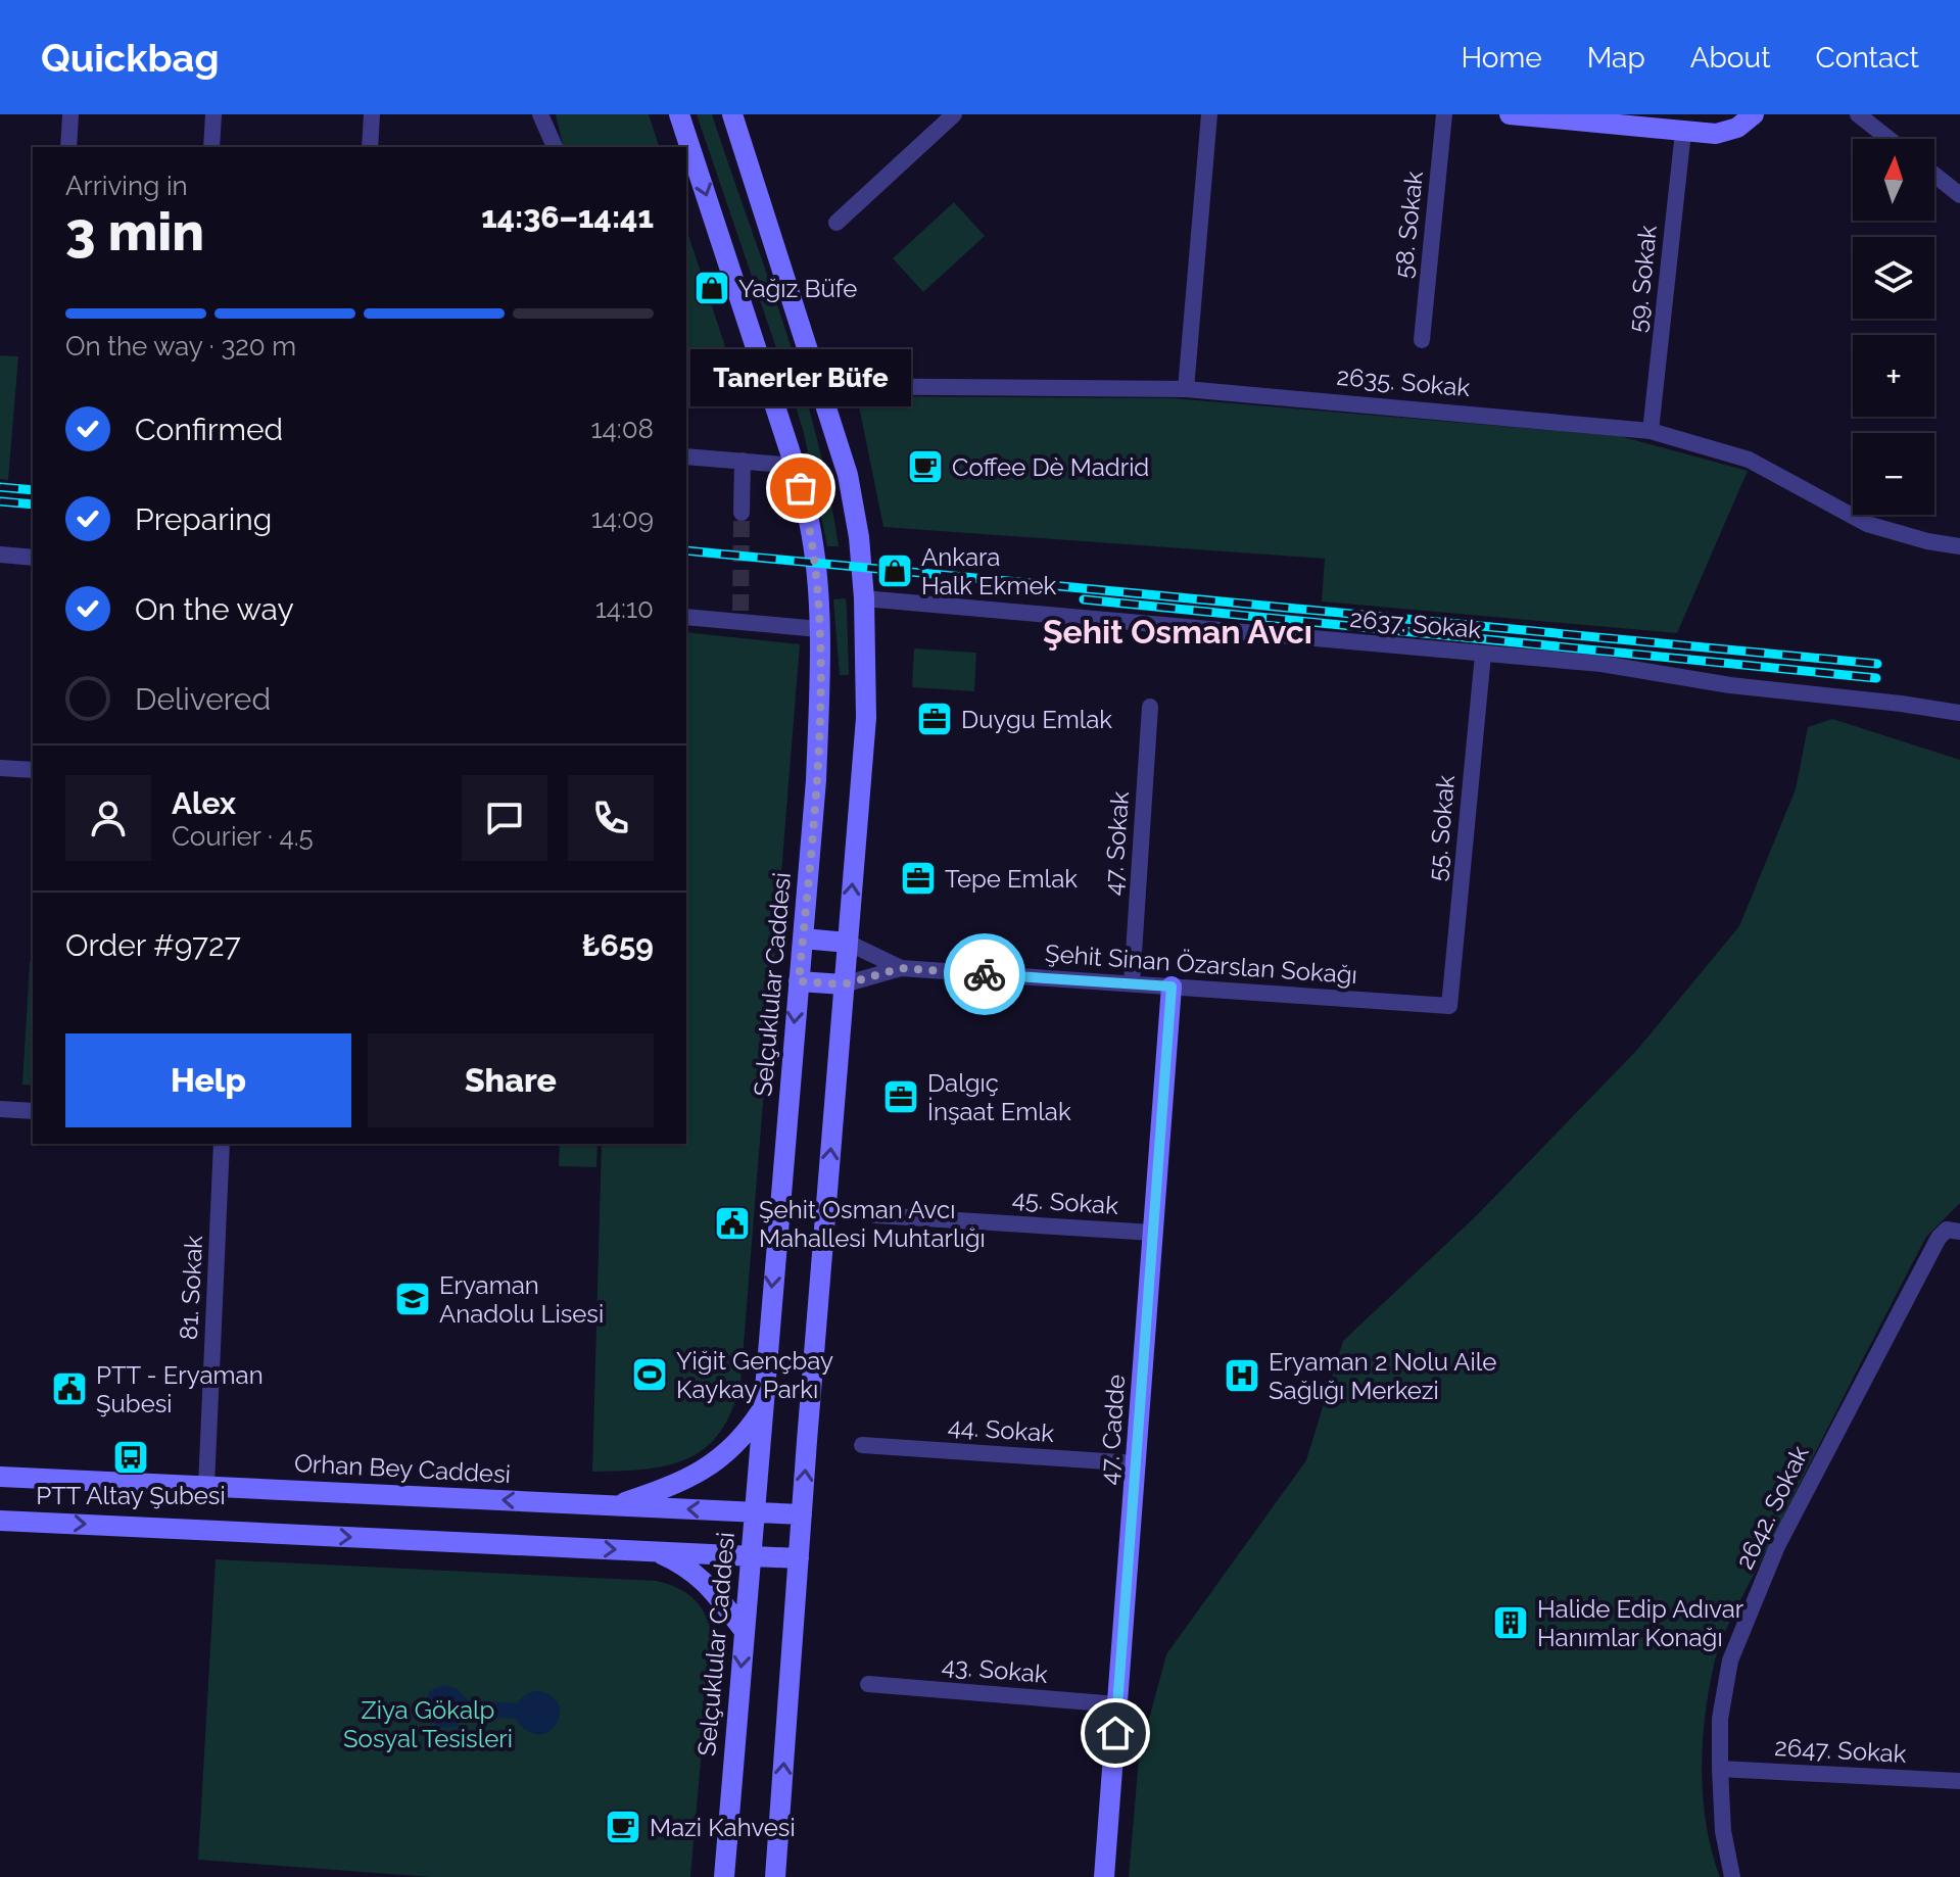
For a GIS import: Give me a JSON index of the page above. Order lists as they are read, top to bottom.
{
  "streets": {
    "main road": ["Selçuklular Caddesi", "47. Cadde", "Orhan Bey Caddesi"],
    "street": [
      "58. Sokak",
      "59. Sokak",
      "2635. Sokak",
      "2637. Sokak",
      "55. Sokak",
      "47. Sokak",
      "Şehit Sinan Özarslan Sokağı",
      "45. Sokak",
      "81. Sokak",
      "44. Sokak",
      "2642. Sokak",
      "43. Sokak",
      "2647. Sokak"
    ]
  },
  "crossings": [
    ["59. Sokak", "2635. Sokak"],
    ["2637. Sokak", "55. Sokak"],
    ["55. Sokak", "Şehit Sinan Özarslan Sokağı"],
    ["47. Sokak", "Şehit Sinan Özarslan Sokağı"],
    ["Şehit Sinan Özarslan Sokağı", "47. Cadde"],
    ["Selçuklular Caddesi", "Orhan Bey Caddesi"],
    ["45. Sokak", "47. Cadde"],
    ["81. Sokak", "Orhan Bey Caddesi"],
    ["44. Sokak", "47. Cadde"],
    ["47. Cadde", "43. Sokak"],
    ["2642. Sokak", "2647. Sokak"]
  ],
  "districts": ["Şehit Osman Avcı"],
  "parks": ["Ziya Gökalp Sosyal Tesisleri"],
  "places": {
    "shop": ["Yağız Büfe", "Ankara Halk Ekmek"],
    "cafe": ["Coffee Dè Madrid", "Mazi Kahvesi"],
    "other": ["Tanerler Büfe"],
    "office": ["Duygu Emlak", "Tepe Emlak", "Dalgıç İnşaat Emlak"],
    "public building": ["Şehit Osman Avcı Mahallesi Muhtarlığı", "PTT - Eryaman Şubesi"],
    "school or university": ["Eryaman Anadolu Lisesi"],
    "sports": ["Yiğit Gençbay Kaykay Parkı"],
    "hospital": ["Eryaman 2 Nolu Aile Sağlığı Merkezi"],
    "bus stop": ["PTT Altay Şubesi"],
    "building": ["Halide Edip Adıvar Hanımlar Konağı"]
  },
  "north": "top",
  "page": {
    "header": "Quickbag",
    "nav": [
      "Home",
      "Map",
      "About",
      "Contact"
    ],
    "map_buttons": ["+", "−"],
    "heading": ["3 min", "Arriving in", "14:36–14:41"],
    "panel": [
      "Alex",
      "Courier · 4.5",
      "Order #9727",
      "₺659"
    ],
    "bar": "On the way · 320 m",
    "bubble": "Tanerler Büfe",
    "list": [
      ["Confirmed", "14:08"],
      ["Preparing", "14:09"],
      ["On the way", "14:10"],
      "Delivered"
    ],
    "buttons": ["Help", "Share"]
  }
}
